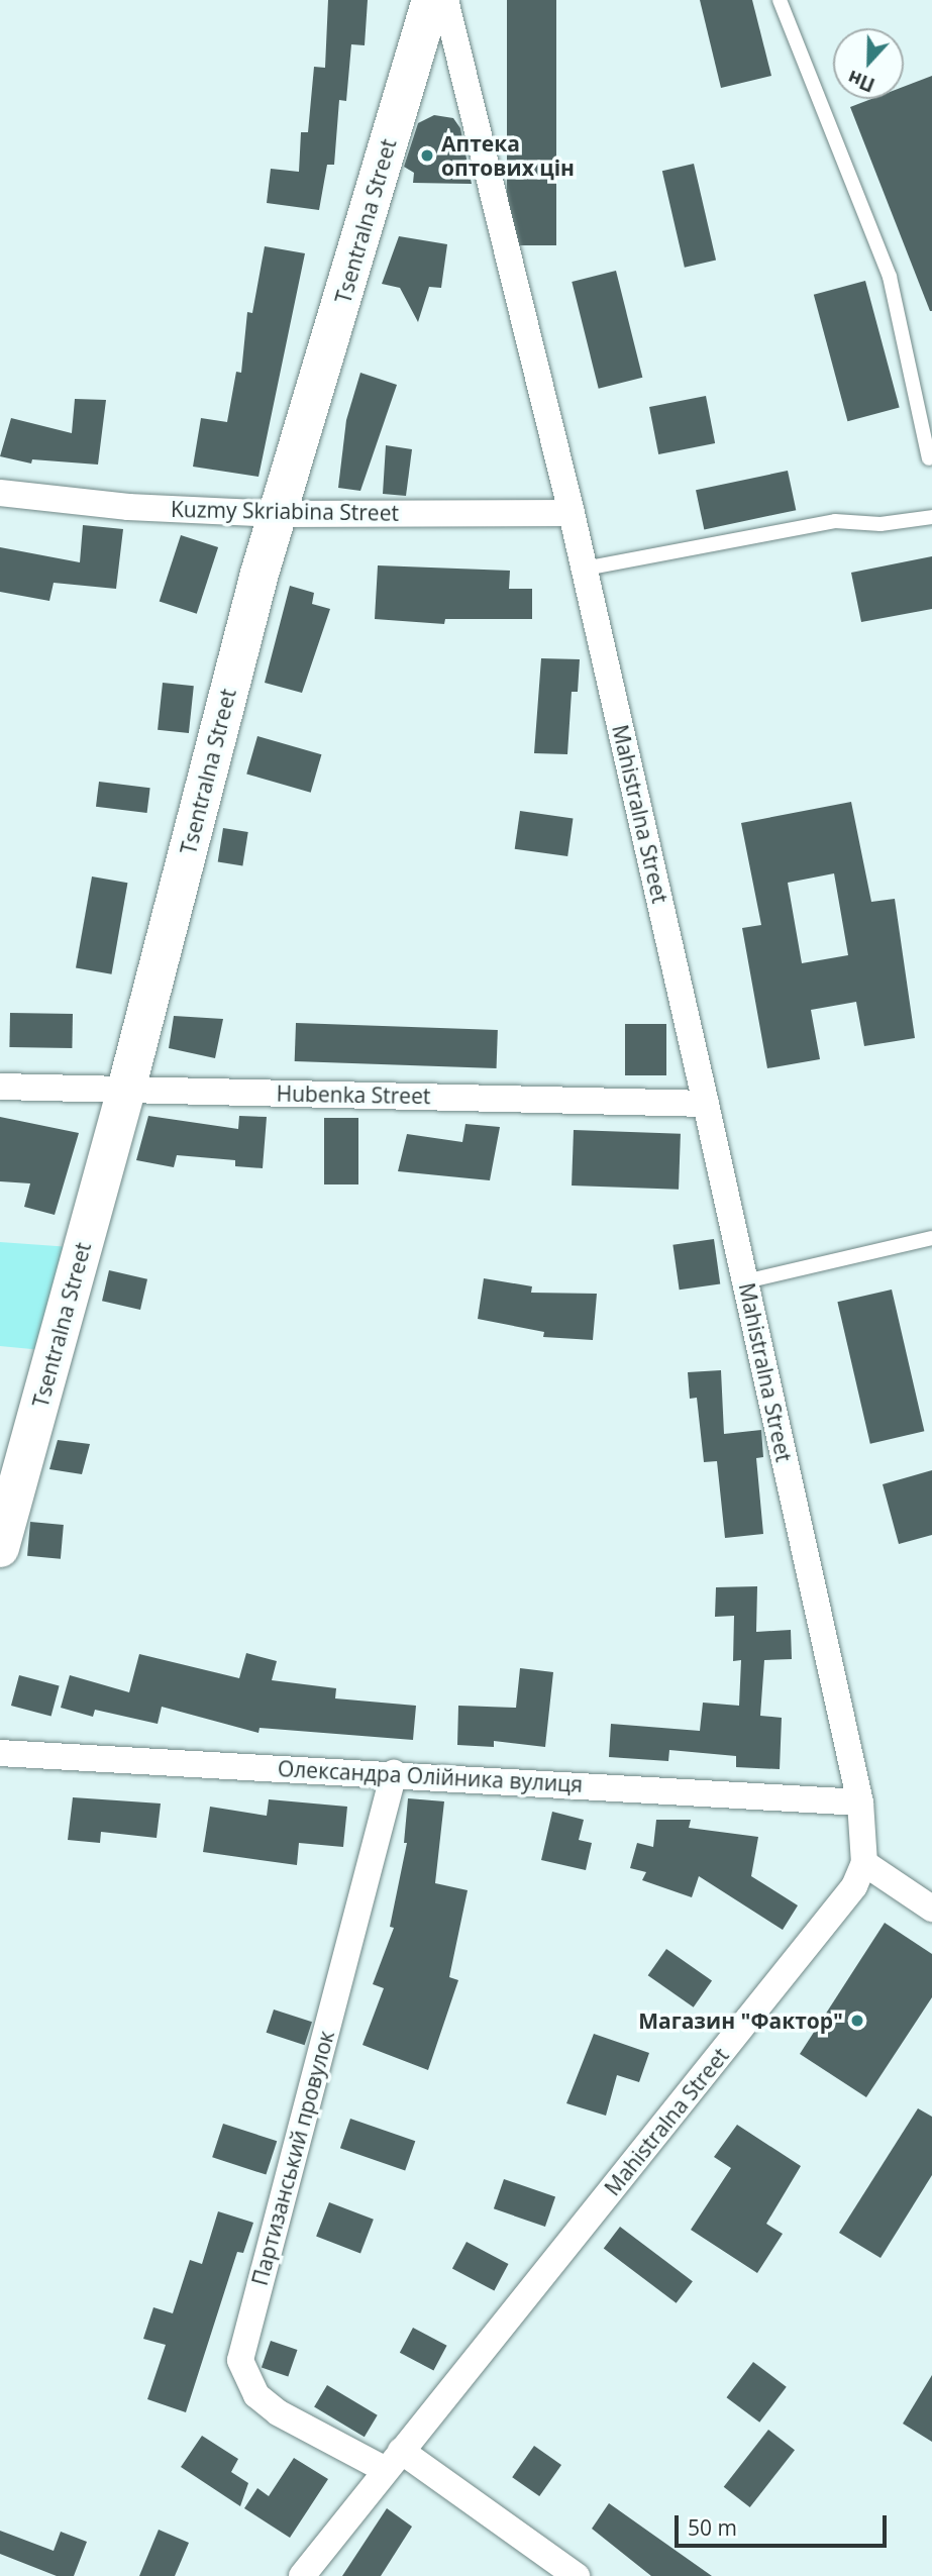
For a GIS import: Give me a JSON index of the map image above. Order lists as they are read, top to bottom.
{
  "streets": {
    "main road": ["Tsentralna Street"],
    "street": [
      "Kuzmy Skriabina Street",
      "Mahistralna Street",
      "Hubenka Street",
      "Олександра Олійника вулиця",
      "Партизанський провулок"
    ]
  },
  "crossings": [
    ["Tsentralna Street", "Kuzmy Skriabina Street"],
    ["Tsentralna Street", "Hubenka Street"],
    ["Kuzmy Skriabina Street", "Mahistralna Street"],
    ["Mahistralna Street", "Hubenka Street"],
    ["Mahistralna Street", "Олександра Олійника вулиця"],
    ["Mahistralna Street", "Партизанський провулок"],
    ["Олександра Олійника вулиця", "Партизанський провулок"]
  ],
  "places": ["Аптека оптових цін", "Магазин \"Фактор\""],
  "scale_bar": "50 m",
  "north": "bottom"
}
